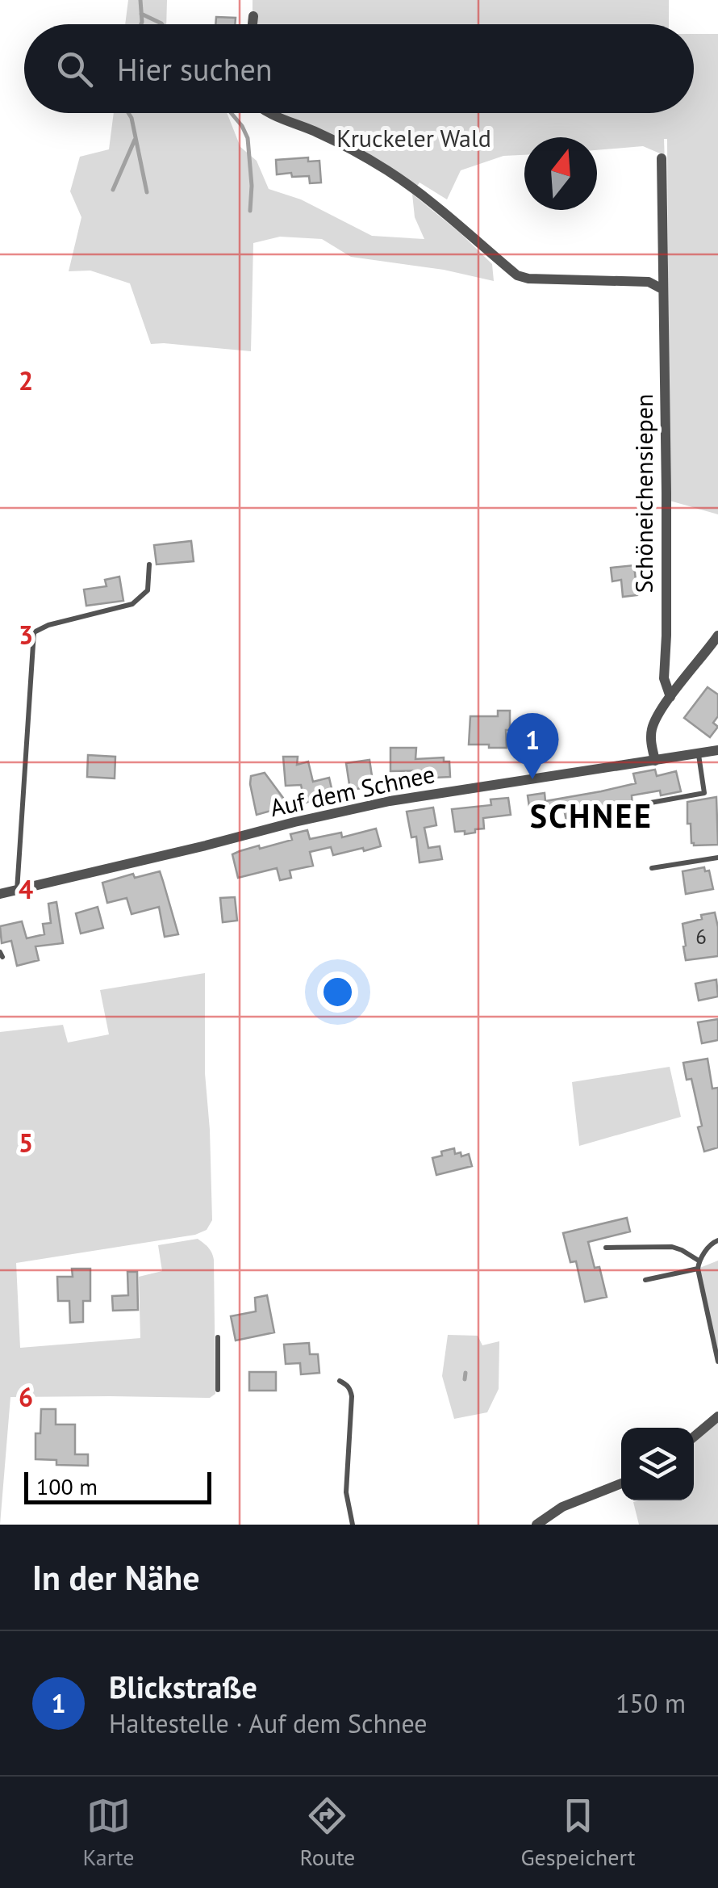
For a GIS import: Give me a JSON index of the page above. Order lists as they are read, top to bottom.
{
  "streets": {
    "street": ["Schöneichensiepen", "Auf dem Schnee"]
  },
  "districts": ["SCHNEE"],
  "parks": ["Kruckeler Wald"],
  "house_numbers": ["6"],
  "scale_bar": "100 m",
  "north": "top",
  "page": {
    "search": "Hier suchen",
    "pins": "1",
    "scale": "100 m",
    "heading": "In der Nähe",
    "list": [
      {
        "mark": "1",
        "name": "Blickstraße",
        "note": "Haltestelle · Auf dem Schnee",
        "value": "150 m"
      }
    ],
    "nav": ["Karte", "Route", "Gespeichert"]
  },
  "grid": {
    "rows": [
      "2",
      "3",
      "4",
      "5",
      "6"
    ]
  }
}
